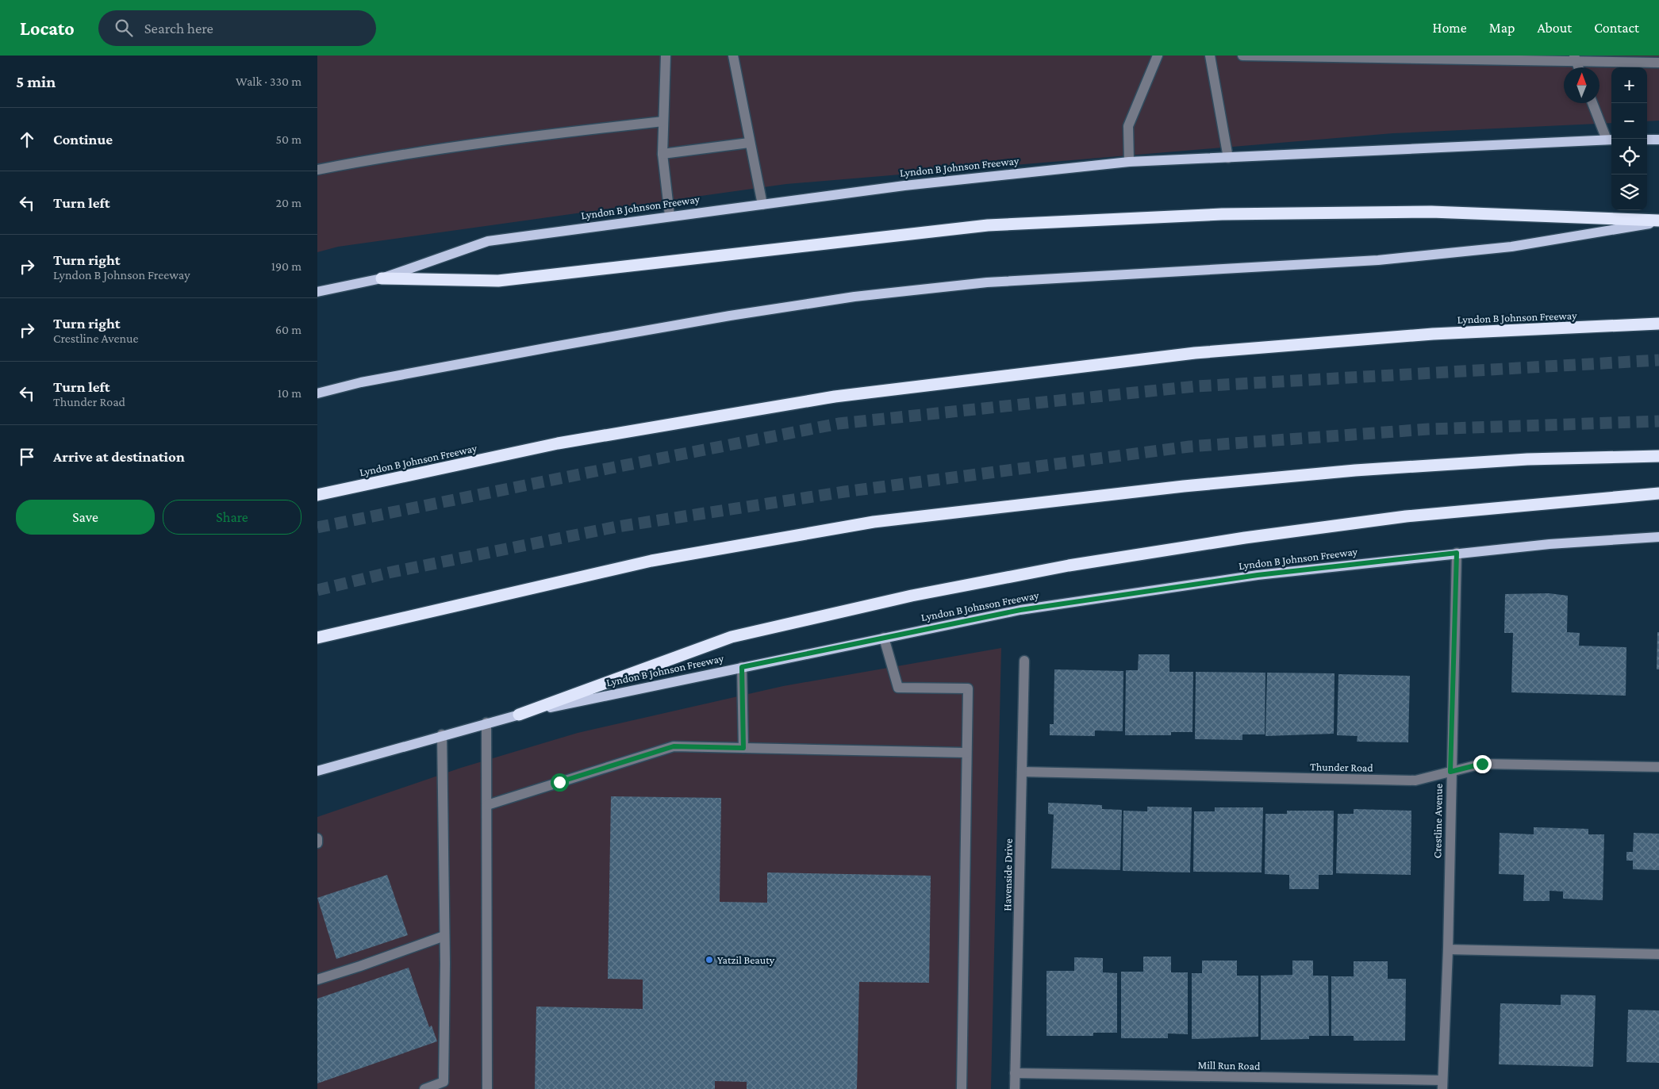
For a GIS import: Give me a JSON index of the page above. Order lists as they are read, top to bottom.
{
  "streets": {
    "highway": ["Lyndon B Johnson Freeway"],
    "street": [
      "Thunder Road",
      "Crestline Avenue",
      "Havenside Drive",
      "Mill Run Road"
    ]
  },
  "crossings": [
    ["Lyndon B Johnson Freeway", "Crestline Avenue"],
    ["Thunder Road", "Crestline Avenue"],
    ["Thunder Road", "Havenside Drive"],
    ["Crestline Avenue", "Mill Run Road"],
    ["Havenside Drive", "Mill Run Road"]
  ],
  "places": ["Yatzil Beauty"],
  "north": "top",
  "page": {
    "header": "Locato",
    "search": "Search here",
    "nav": [
      "Home",
      "Map",
      "About",
      "Contact"
    ],
    "heading": ["5 min", "Walk · 330 m"],
    "map_buttons": ["+", "−"],
    "list": [
      ["Continue", "50 m"],
      ["Turn left", "20 m"],
      ["Turn right", "Lyndon B Johnson Freeway", "190 m"],
      ["Turn right", "Crestline Avenue", "60 m"],
      ["Turn left", "Thunder Road", "10 m"],
      "Arrive at destination"
    ],
    "buttons": ["Save", "Share"]
  }
}
